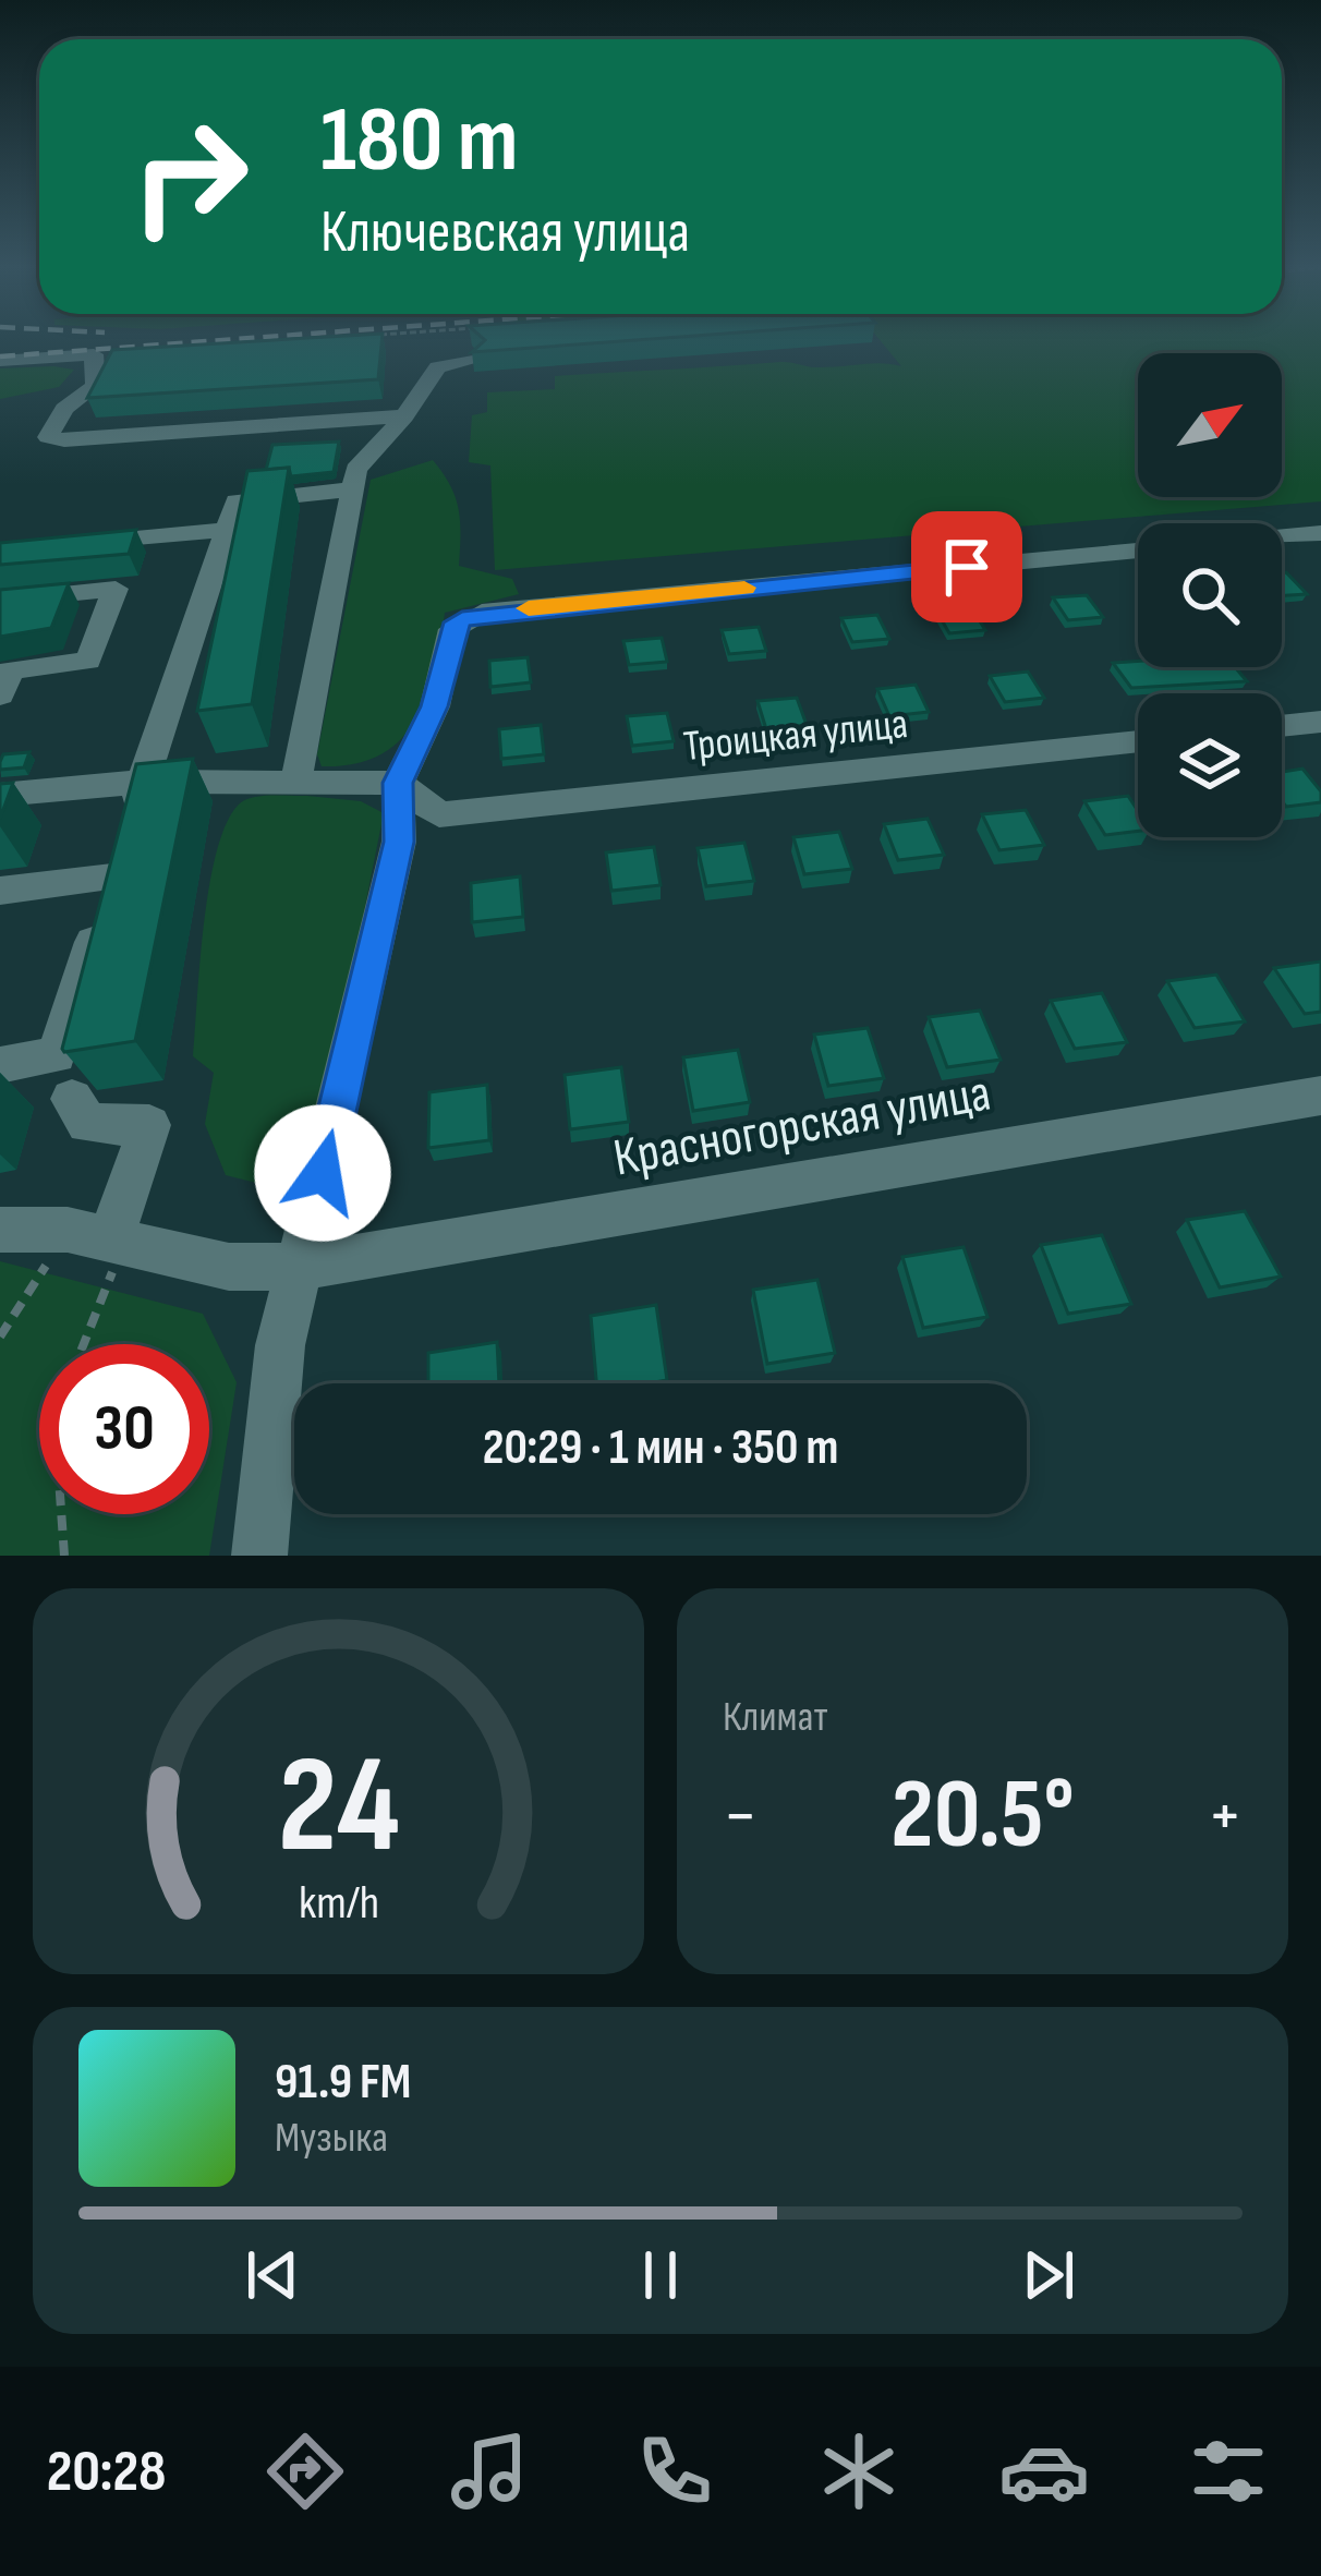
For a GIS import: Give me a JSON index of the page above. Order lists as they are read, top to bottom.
{
  "streets": {
    "street": ["Троицкая улица", "Красногорская улица"]
  },
  "north": "top right",
  "page": {
    "turn": ["180 m", "Ключевская улица"],
    "limit": "30",
    "trip": "20:29 · 1 мин · 350 m",
    "tile": "Климат",
    "heat": ["−", "20.5°", "+"],
    "song": ["91.9 FM", "Музыка"],
    "tabs": "20:28",
    "gauge": ["24", "km/h"]
  }
}
